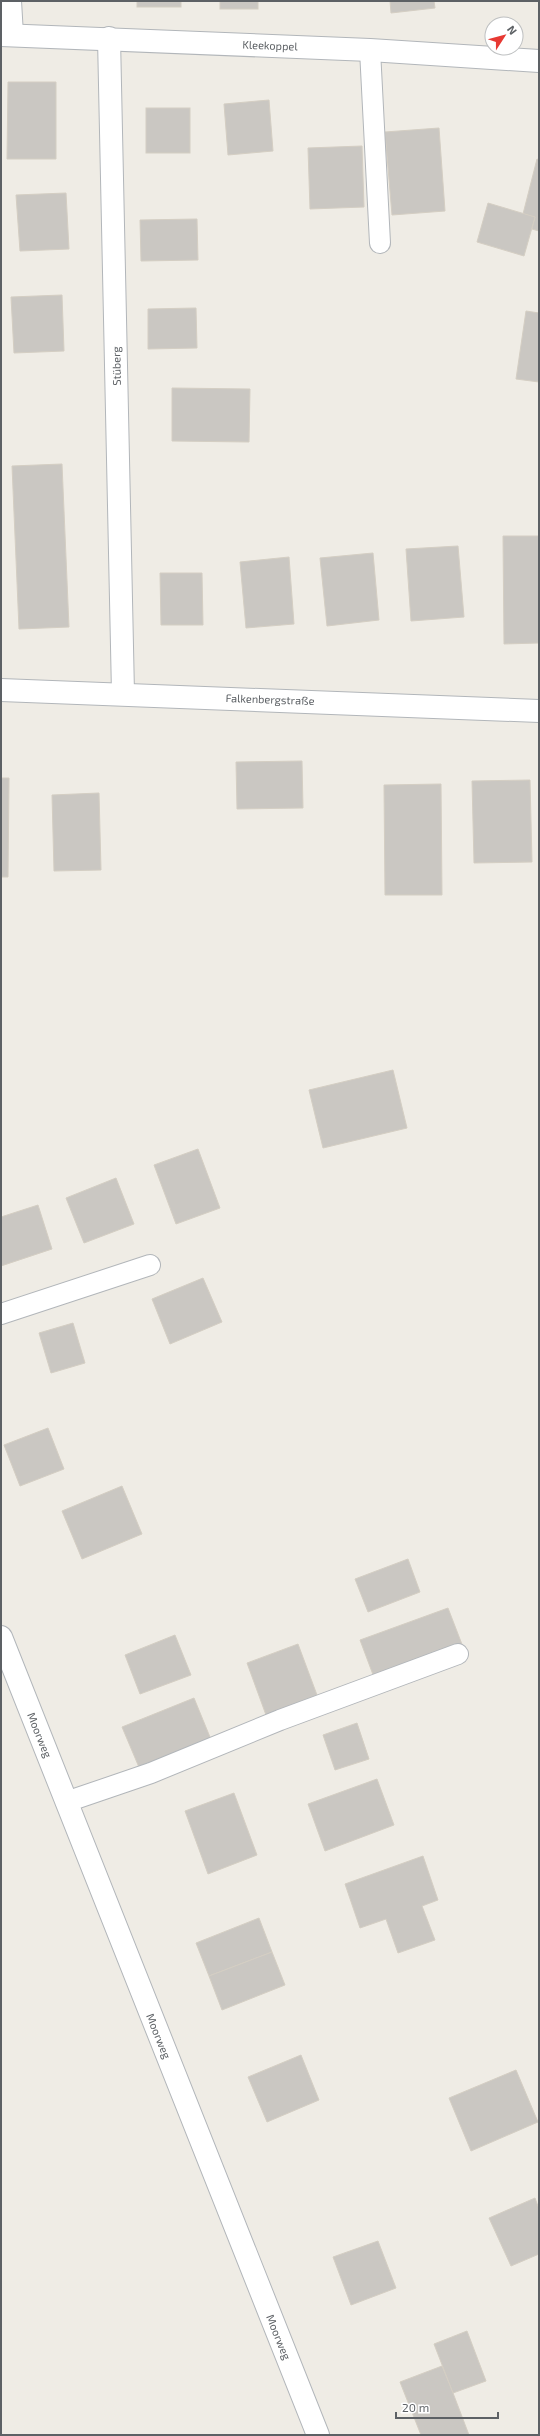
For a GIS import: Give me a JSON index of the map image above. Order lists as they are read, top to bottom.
{
  "streets": {
    "street": [
      "Kleekoppel",
      "Stüberg",
      "Falkenbergstraße",
      "Moorweg"
    ]
  },
  "crossings": [
    ["Kleekoppel", "Stüberg"],
    ["Stüberg", "Falkenbergstraße"]
  ],
  "scale_bar": "20 m",
  "north": "top right"
}
